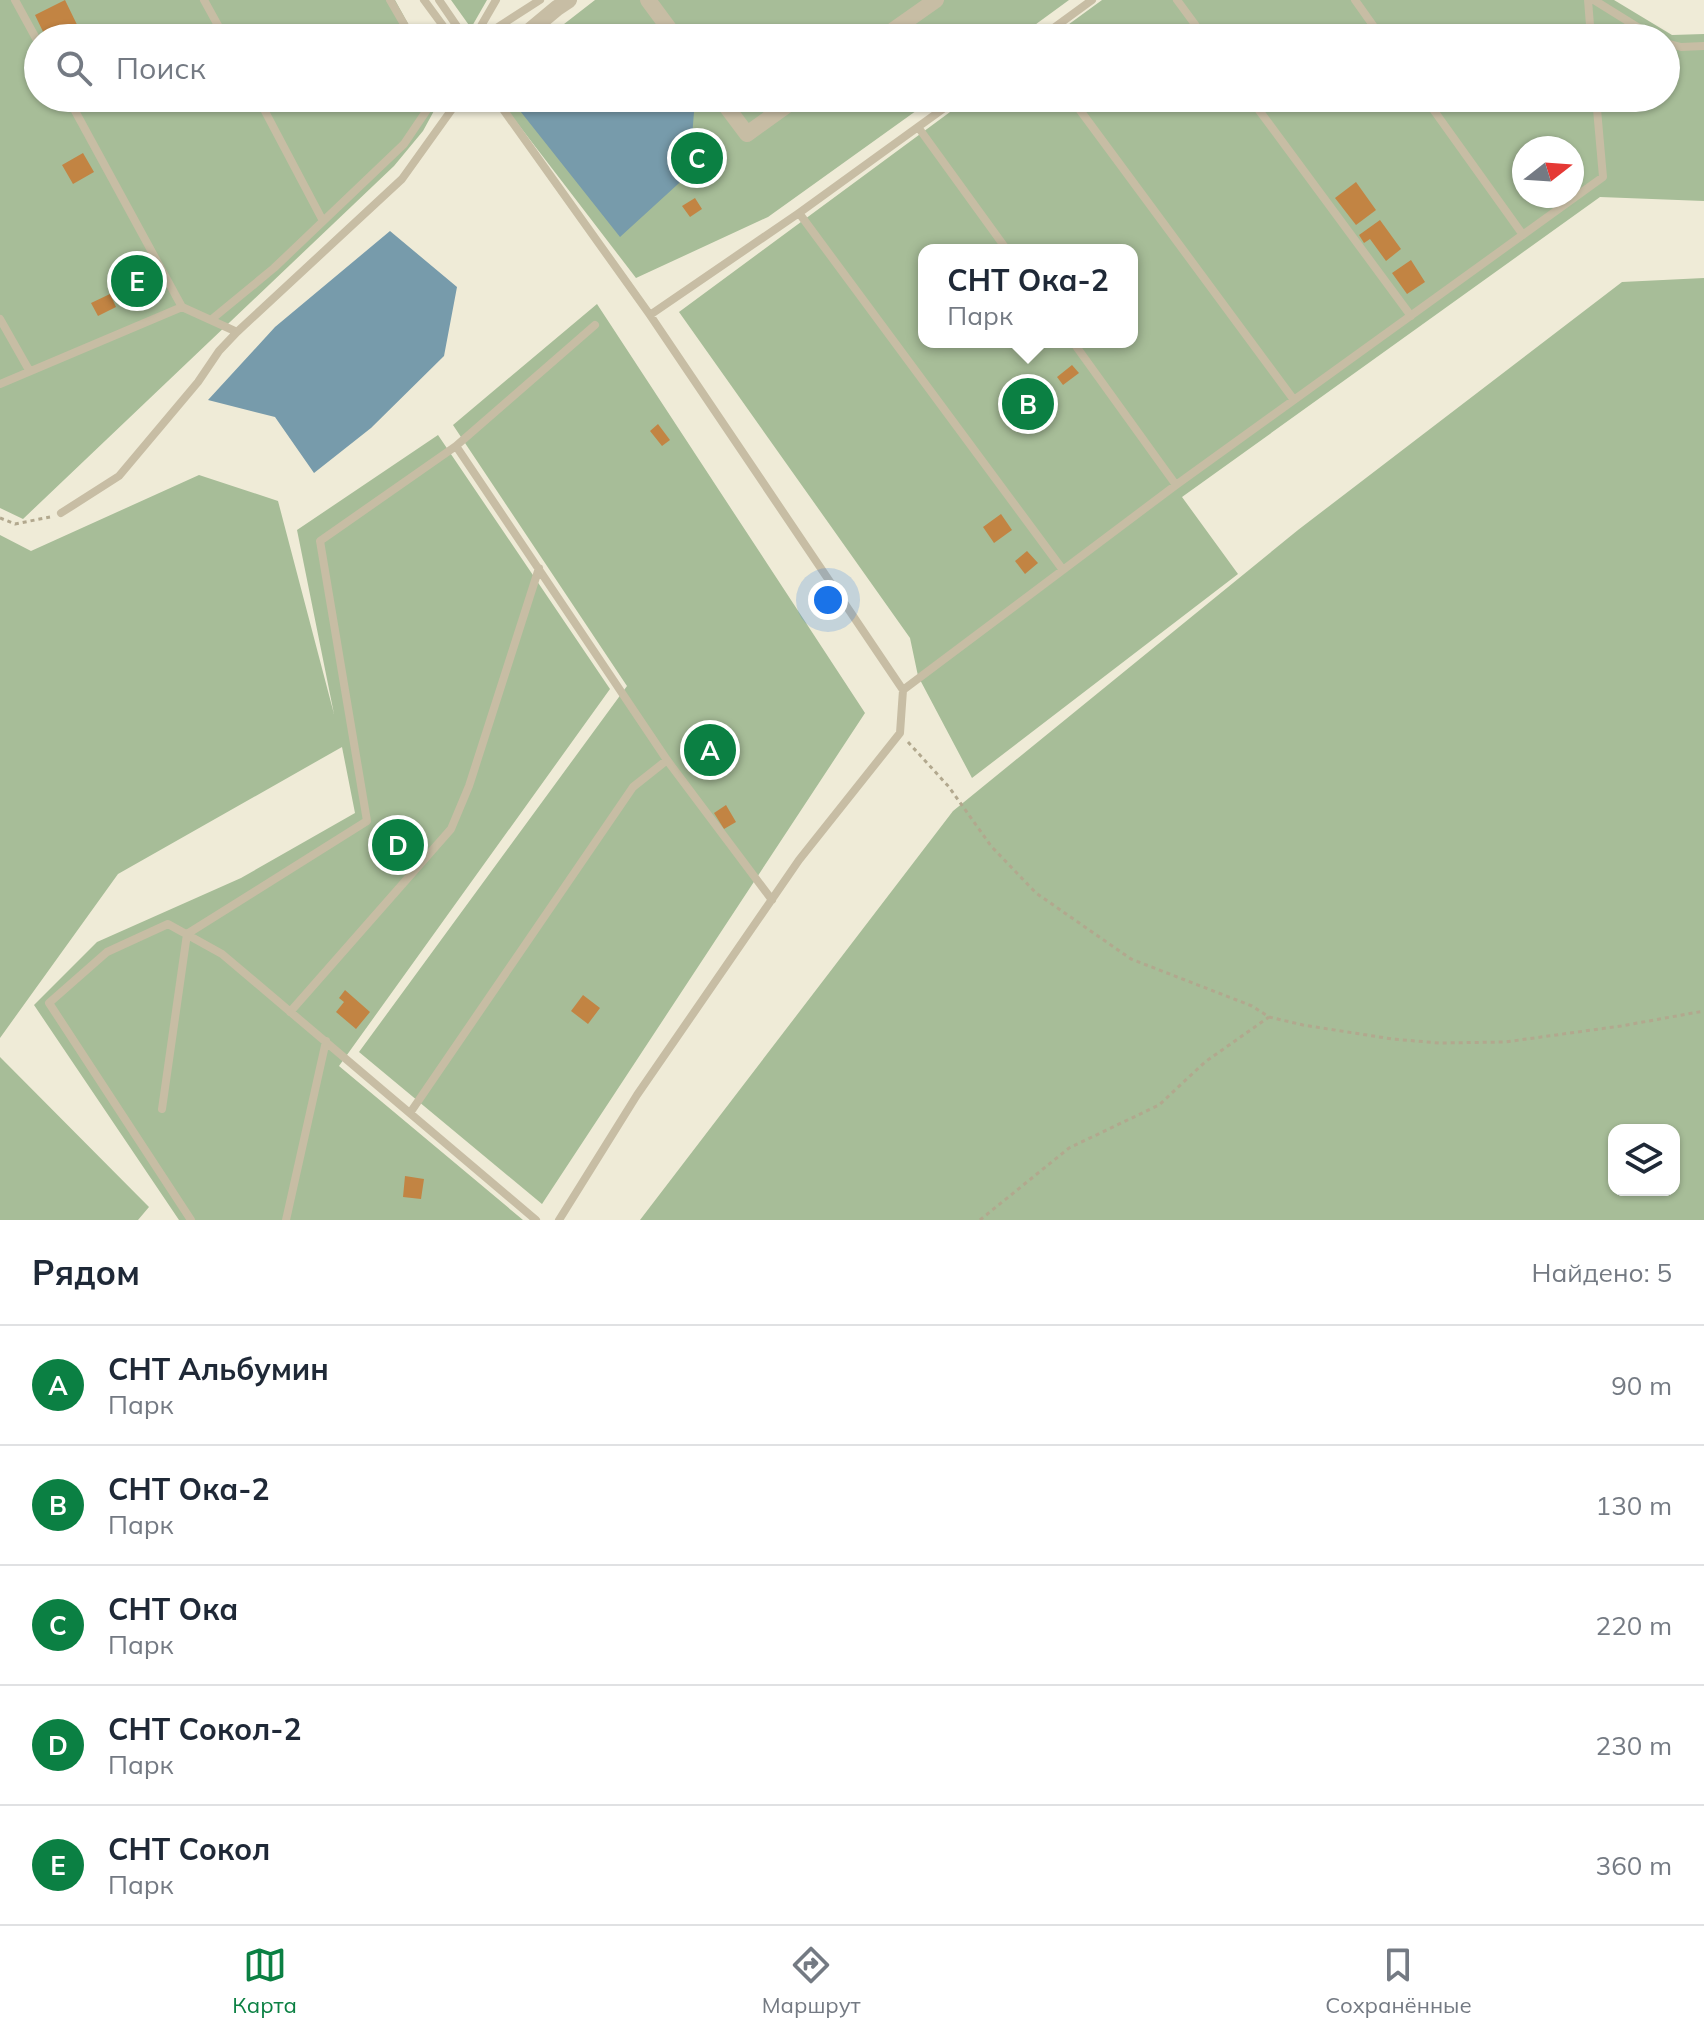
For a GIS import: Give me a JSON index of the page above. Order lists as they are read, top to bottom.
{
  "north": "right",
  "page": {
    "search": "Поиск",
    "pins": [
      "C",
      "E",
      "B",
      "A",
      "D"
    ],
    "popup": ["СНТ Ока-2", "Парк"],
    "heading": ["Рядом", "Найдено: 5"],
    "list": [
      {
        "mark": "A",
        "name": "СНТ Альбумин",
        "note": "Парк",
        "value": "90 m"
      },
      {
        "mark": "B",
        "name": "СНТ Ока-2",
        "note": "Парк",
        "value": "130 m"
      },
      {
        "mark": "C",
        "name": "СНТ Ока",
        "note": "Парк",
        "value": "220 m"
      },
      {
        "mark": "D",
        "name": "СНТ Сокол-2",
        "note": "Парк",
        "value": "230 m"
      },
      {
        "mark": "E",
        "name": "СНТ Сокол",
        "note": "Парк",
        "value": "360 m"
      }
    ],
    "nav": ["Карта", "Маршрут", "Сохранённые"]
  }
}
